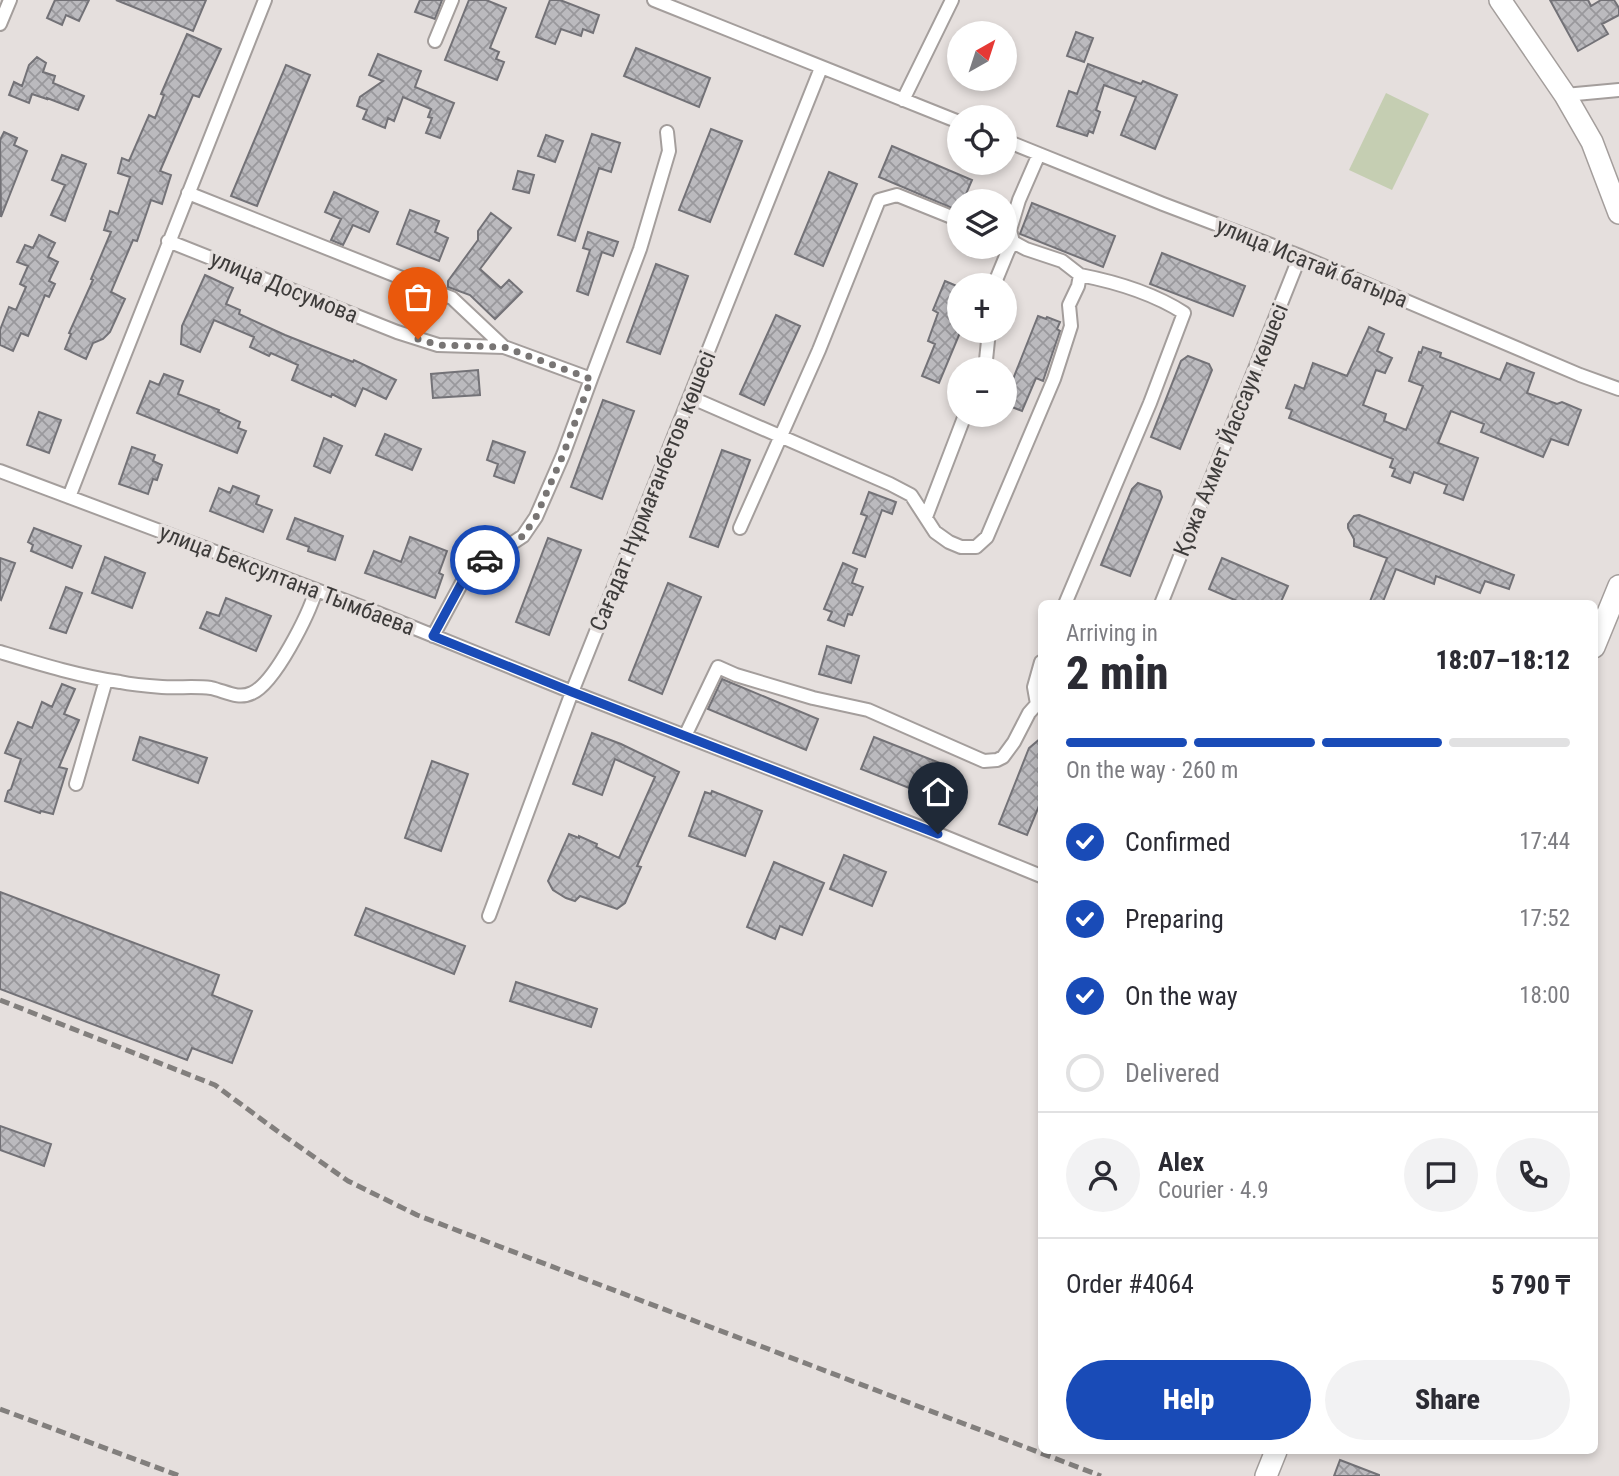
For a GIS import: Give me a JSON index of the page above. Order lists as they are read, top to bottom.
{
  "streets": {
    "street": [
      "улица Исатай батыра",
      "улица Досумова",
      "Қожа Ахмет Йассауи көшесі",
      "Сағадат Нұрмағанбетов көшесі",
      "улица Бексултана Тымбаева"
    ]
  },
  "crossings": [
    ["улица Исатай батыра", "Қожа Ахмет Йассауи көшесі"],
    ["Сағадат Нұрмағанбетов көшесі", "улица Бексултана Тымбаева"]
  ],
  "north": "top right",
  "page": {
    "map_buttons": ["+", "−"],
    "heading": ["2 min", "Arriving in", "18:07–18:12"],
    "panel": [
      "Alex",
      "Courier · 4.9",
      "Order #4064",
      "5 790 ₸"
    ],
    "bar": "On the way · 260 m",
    "list": [
      ["Confirmed", "17:44"],
      ["Preparing", "17:52"],
      ["On the way", "18:00"],
      "Delivered"
    ],
    "buttons": ["Help", "Share"]
  }
}
